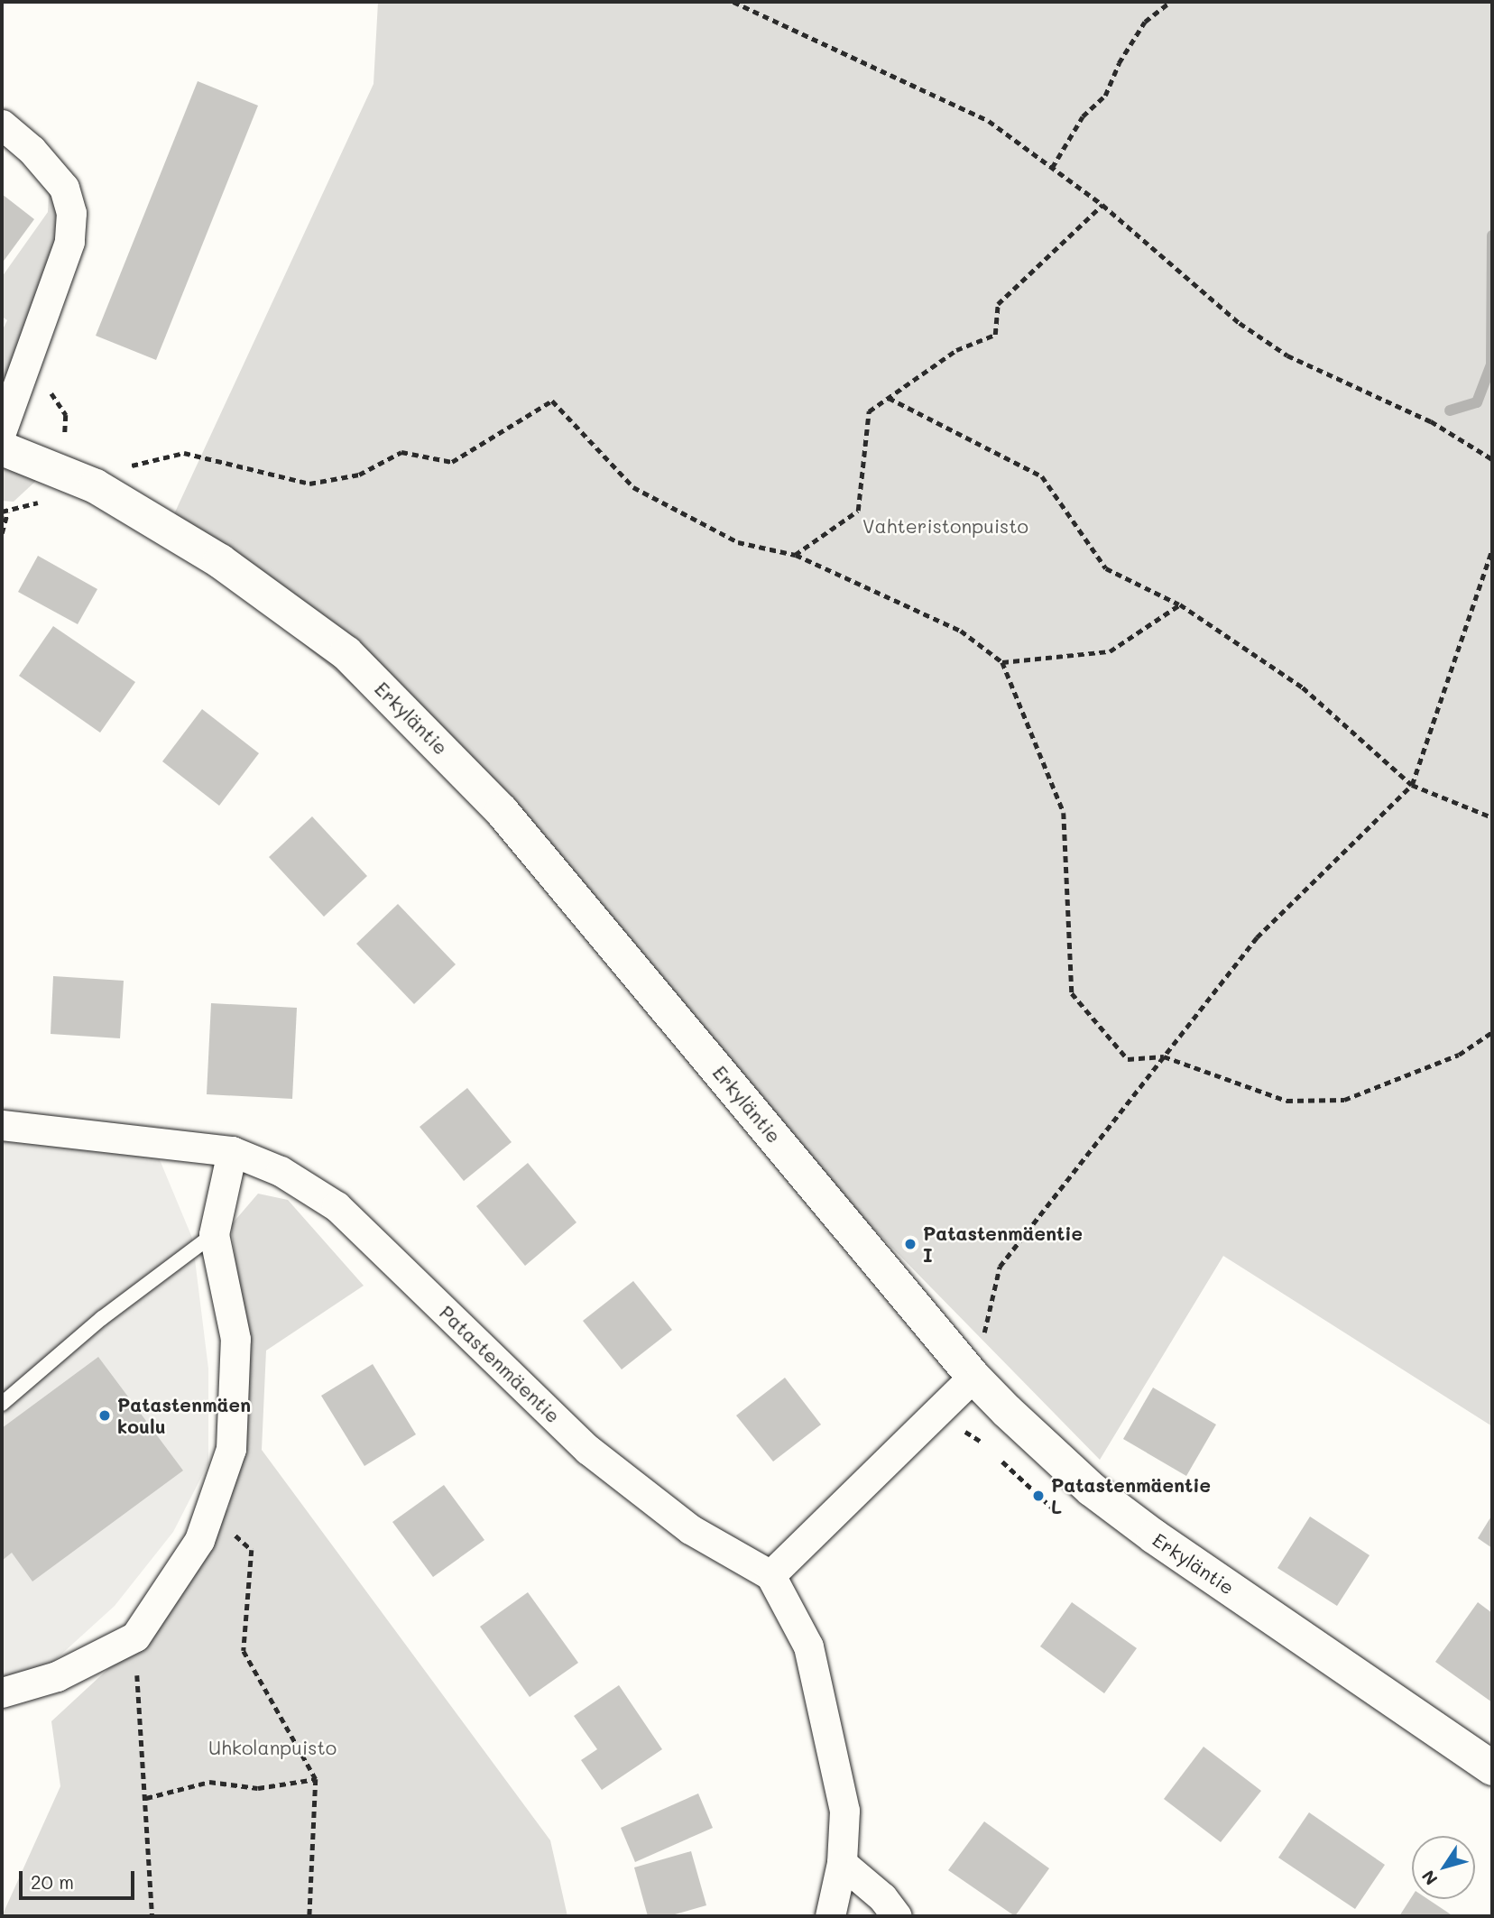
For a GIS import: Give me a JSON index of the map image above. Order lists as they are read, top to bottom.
{
  "streets": {
    "street": ["Erkyläntie", "Patastenmäentie"]
  },
  "parks": ["Vahteristonpuisto", "Uhkolanpuisto"],
  "places": ["Patastenmäentie I", "Patastenmäen koulu", "Patastenmäentie L"],
  "scale_bar": "20 m",
  "north": "bottom left"
}
